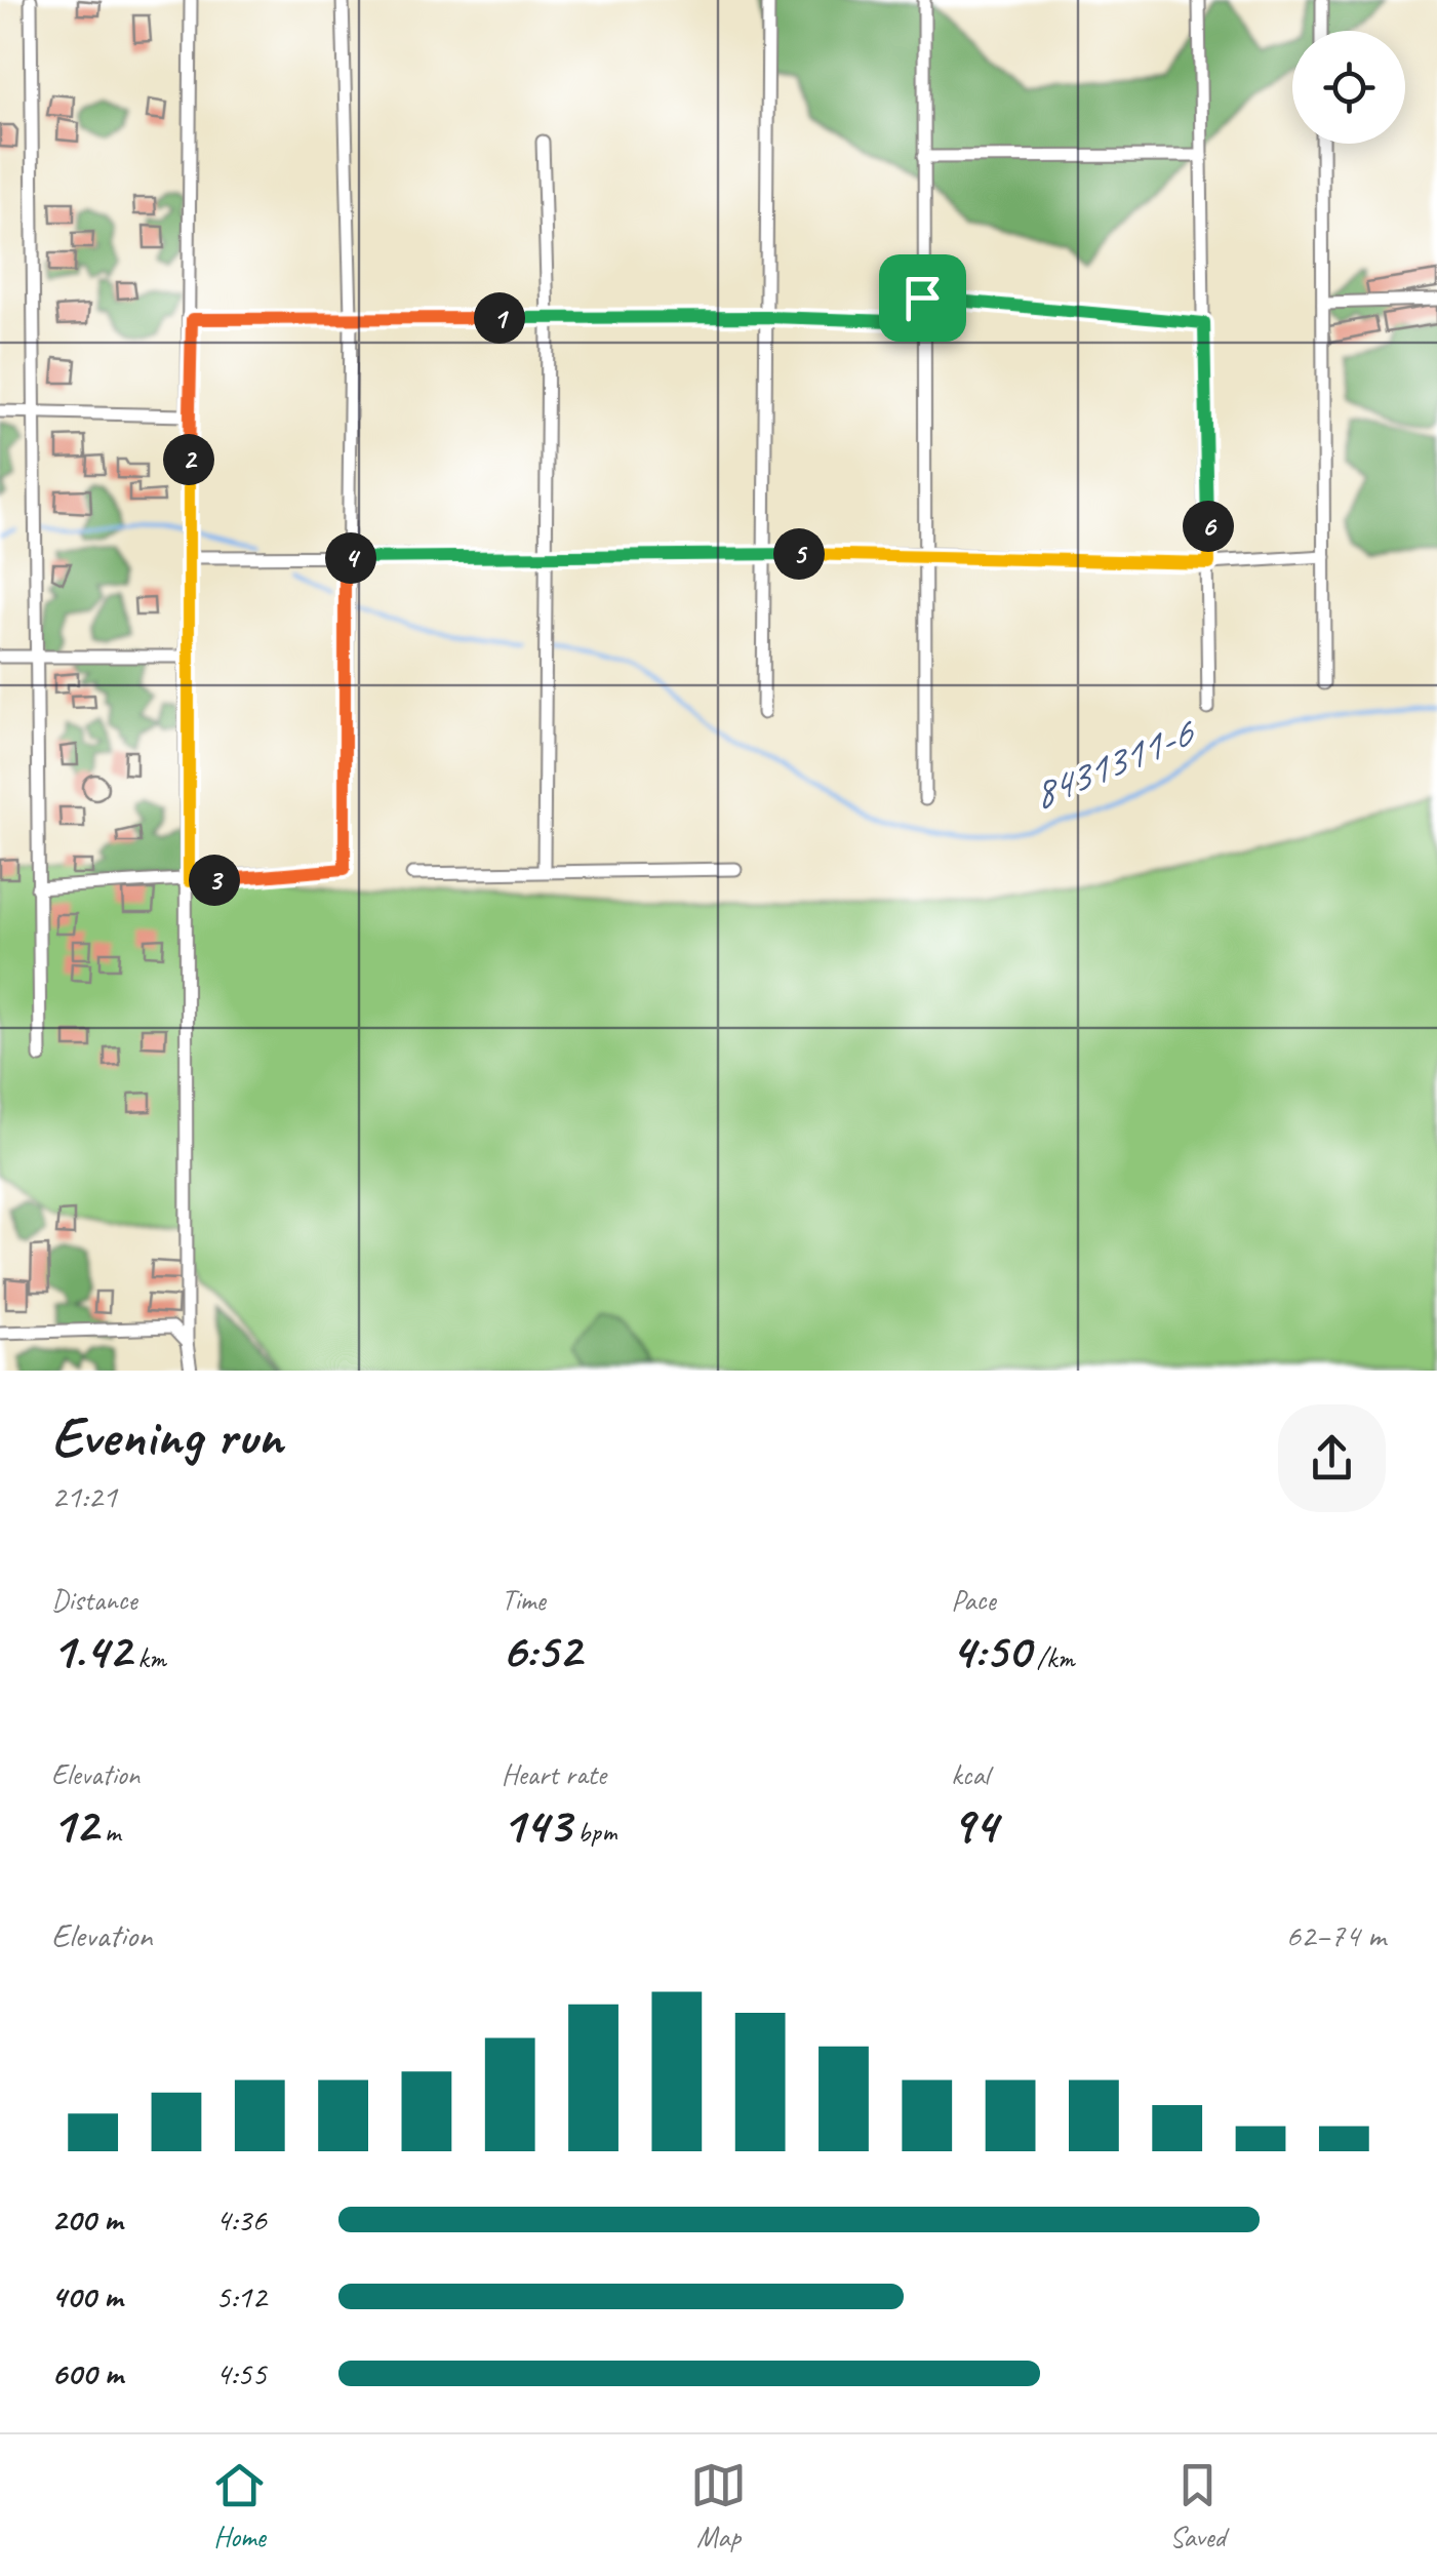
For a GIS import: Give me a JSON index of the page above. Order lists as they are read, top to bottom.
{
  "water": ["8431311-6"],
  "page": {
    "pins": [
      "1",
      "2",
      "6",
      "5",
      "4",
      "3"
    ],
    "heading": ["Evening run", "21:21"],
    "stats": [
      ["Distance", "1.42 km"],
      ["Time", "6:52"],
      ["Pace", "4:50 /km"],
      ["Elevation", "12 m"],
      ["Heart rate", "143 bpm"],
      ["kcal", "94"]
    ],
    "chart": ["Elevation", "62–74 m"],
    "list": [
      {
        "name": "200 m",
        "note": "4:36"
      },
      {
        "name": "400 m",
        "note": "5:12"
      },
      {
        "name": "600 m",
        "note": "4:55"
      }
    ],
    "tabs": ["Home", "Map", "Saved"]
  }
}
